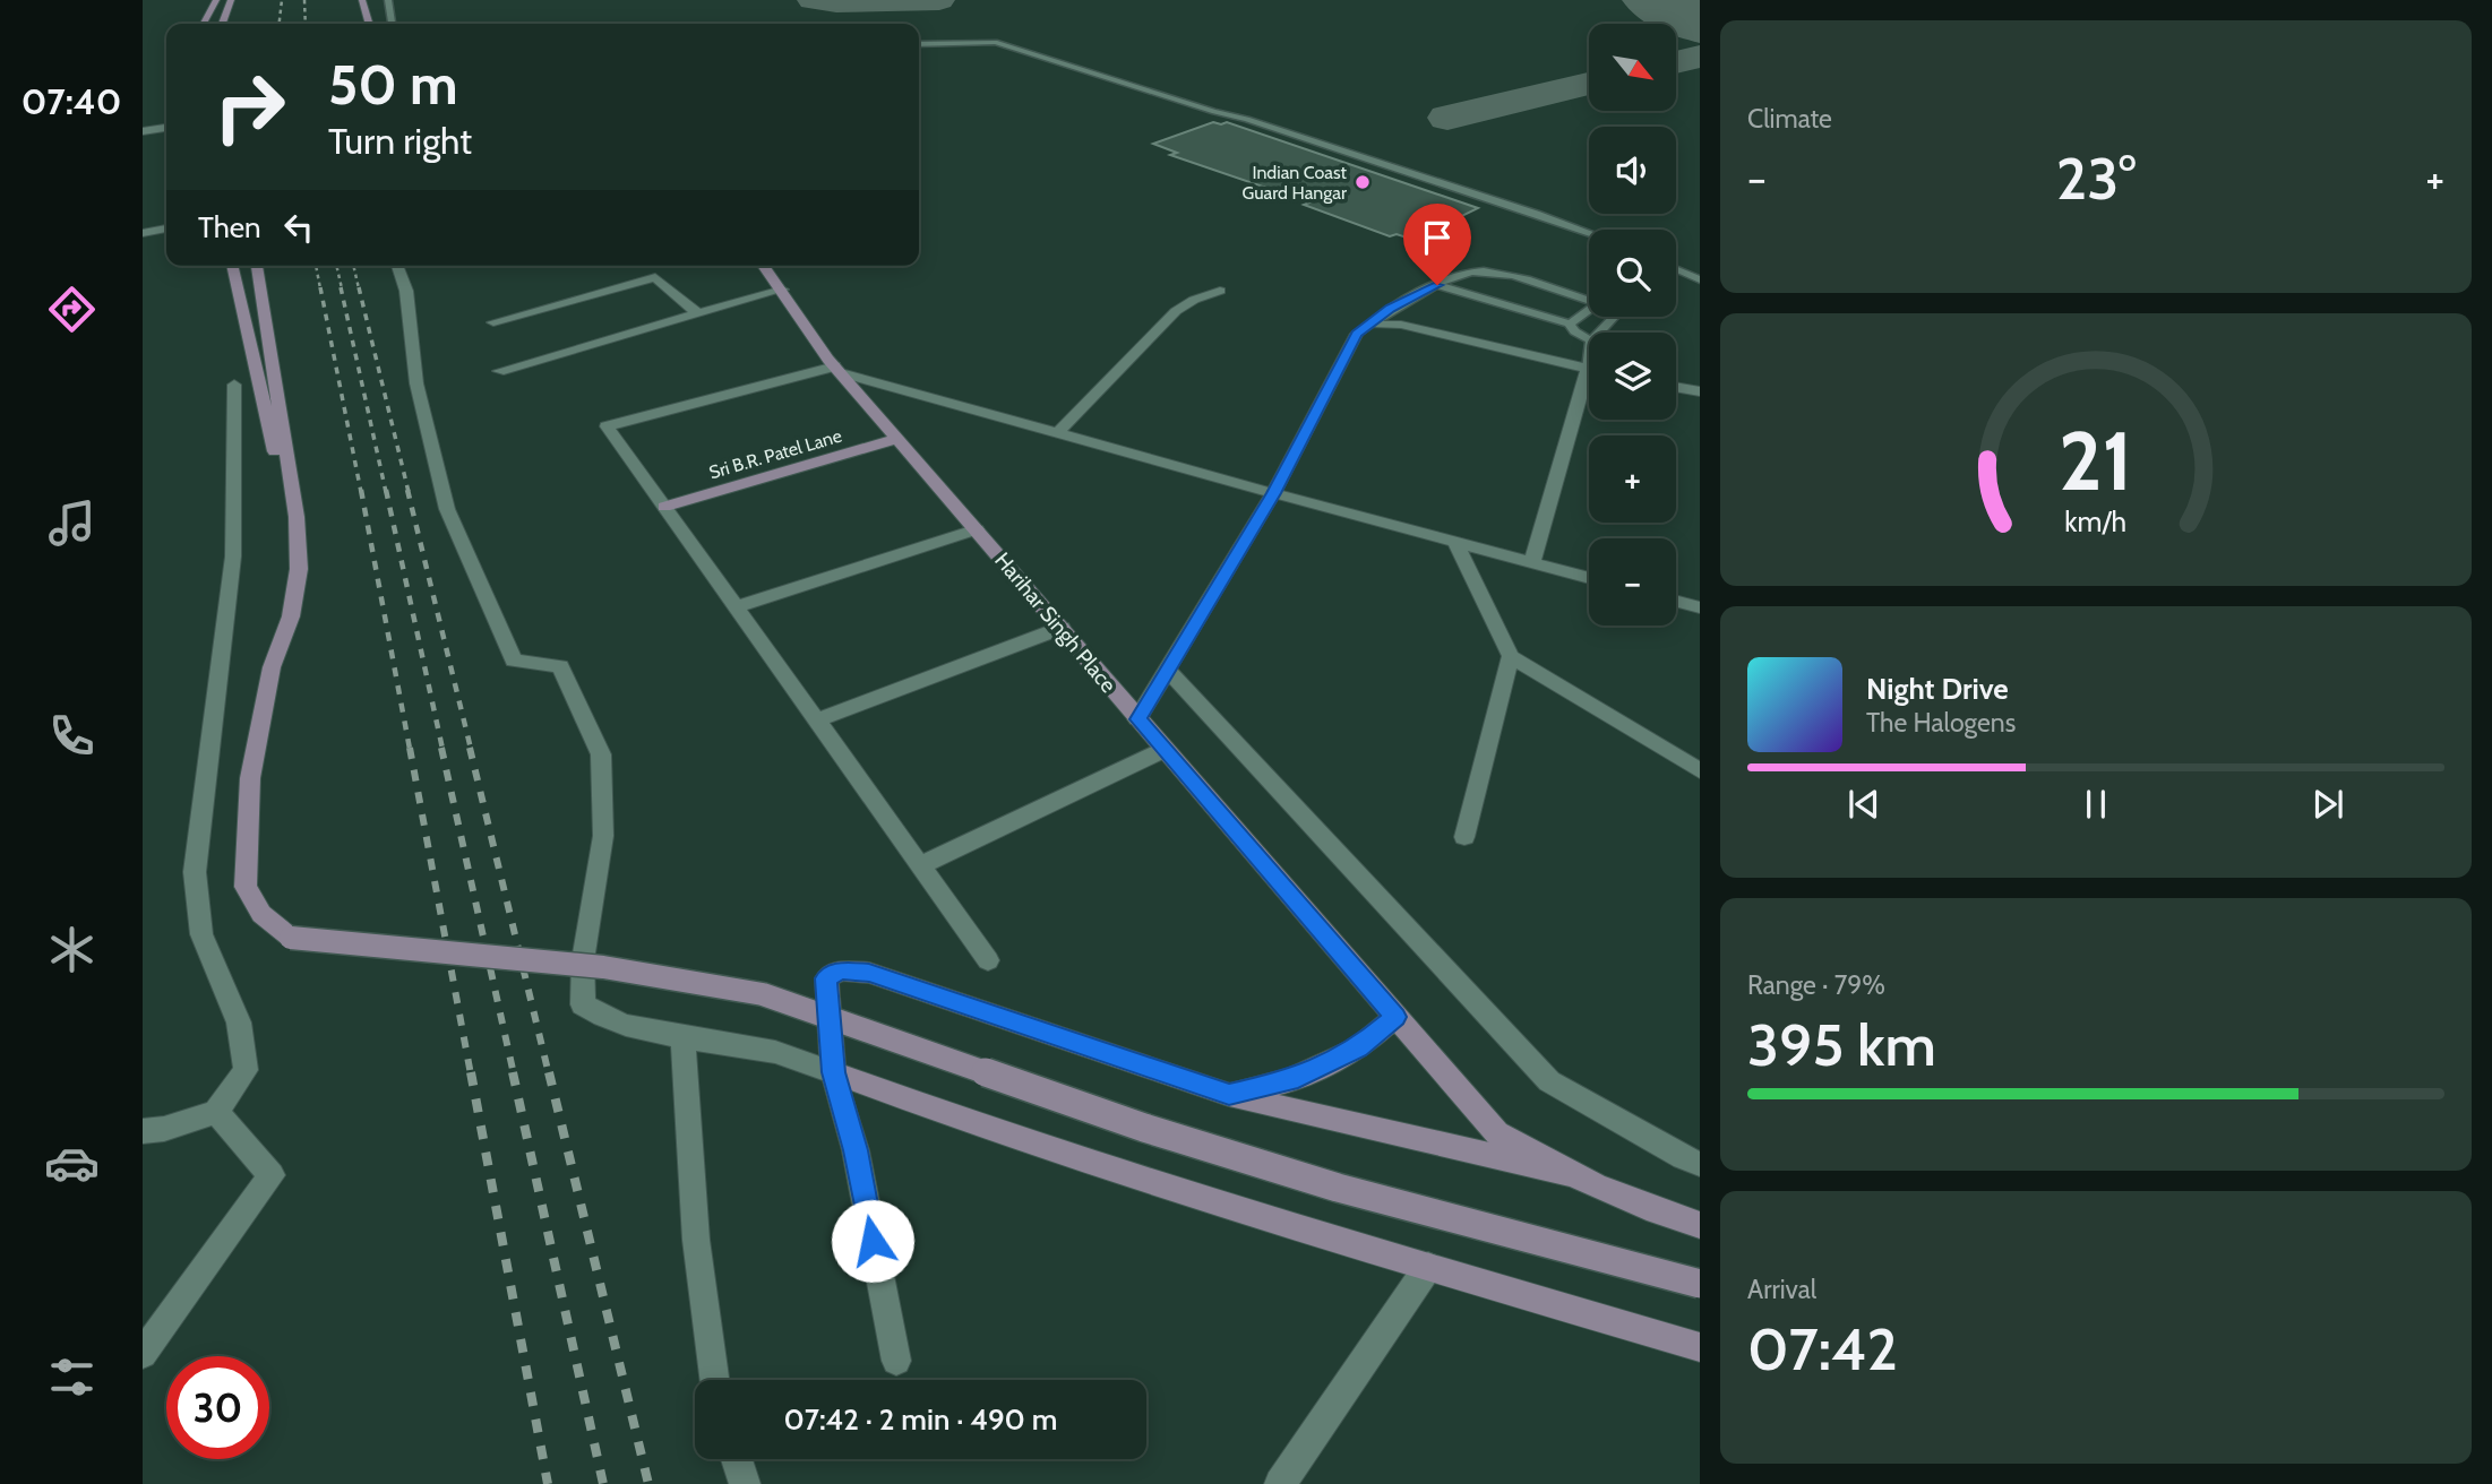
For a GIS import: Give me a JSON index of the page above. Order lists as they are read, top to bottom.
{
  "streets": {
    "street": ["Sri B.R. Patel Lane", "Harihar Singh Place"]
  },
  "crossings": [
    ["Sri B.R. Patel Lane", "Harihar Singh Place"]
  ],
  "places": ["Indian Coast Guard Hangar"],
  "north": "bottom right",
  "page": {
    "tabs": "07:40",
    "tile": [
      "Climate",
      ["Range · 79%", "395 km"],
      ["Arrival", "07:42"]
    ],
    "map_buttons": ["+", "−"],
    "turn": ["50 m", "Turn right"],
    "heat": ["−", "23°", "+"],
    "then": "Then",
    "song": ["Night Drive", "The Halogens"],
    "limit": "30",
    "trip": "07:42 · 2 min · 490 m",
    "gauge": ["21", "km/h"]
  }
}
